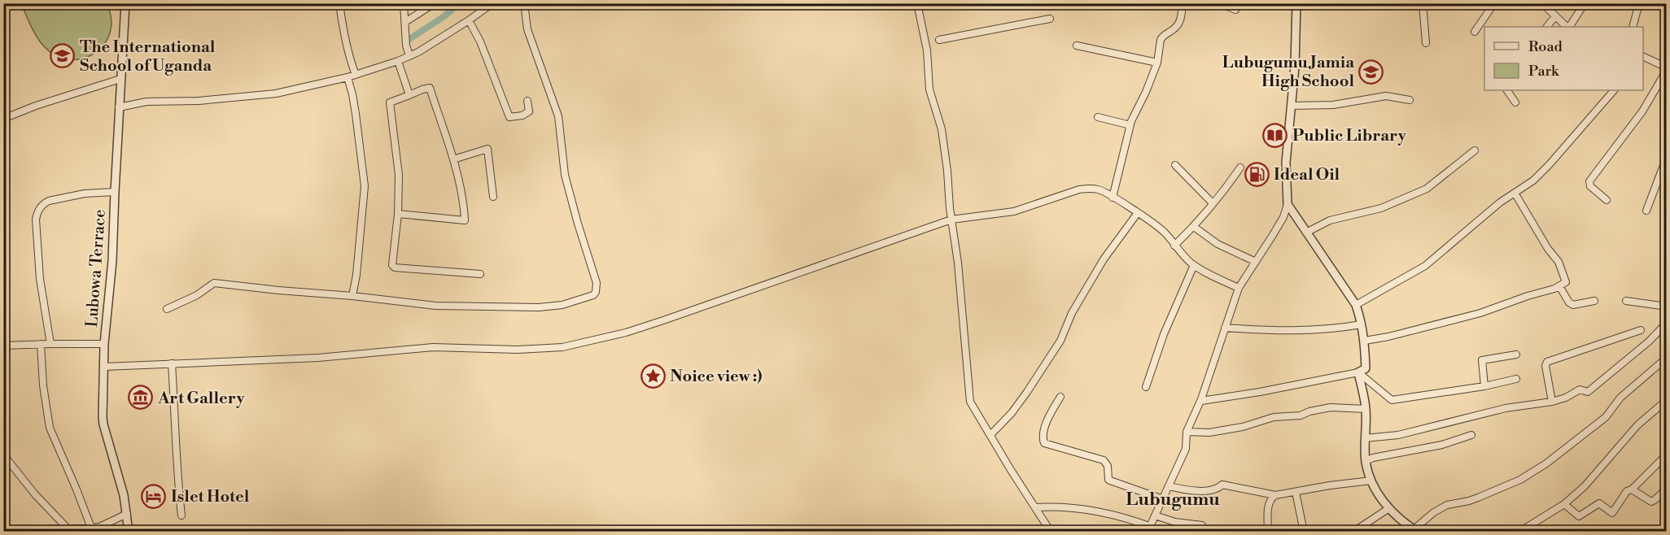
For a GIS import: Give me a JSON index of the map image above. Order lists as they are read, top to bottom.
{
  "streets": {
    "street": ["Lubowa Terrace"]
  },
  "districts": ["Lubugumu"],
  "places": {
    "school or university": ["The International School of Uganda", "Lubugumu Jamia High School"],
    "library": ["Public Library"],
    "fuel station": ["Ideal Oil"],
    "place": ["Noice view :)"],
    "museum": ["Art Gallery"],
    "hotel": ["Islet Hotel"]
  },
  "legend": ["Road", "Park"]
}
